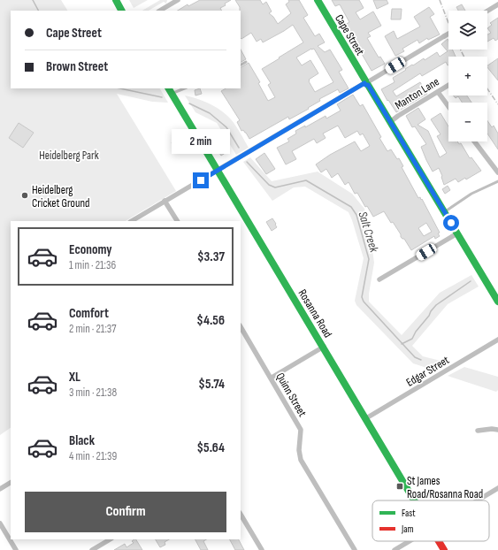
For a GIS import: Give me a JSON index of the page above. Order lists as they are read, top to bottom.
{
  "streets": {
    "main road": ["Cape Street", "Rosanna Road"],
    "street": ["Manton Lane", "Edgar Street", "Quinn Street"]
  },
  "crossings": [
    ["Cape Street", "Manton Lane"],
    ["Rosanna Road", "Edgar Street"]
  ],
  "water": ["Salt Creek"],
  "parks": ["Heidelberg Park"],
  "places": {
    "other": ["Heidelberg Cricket Ground"],
    "transit": ["St James Road/Rosanna Road"]
  },
  "legend": ["Fast", "Jam"],
  "page": {
    "map_buttons": ["+", "−"],
    "banner": ["Cape Street", "Brown Street"],
    "bubble": "2 min",
    "list": [
      {
        "name": "Economy",
        "note": "1 min · 21:36",
        "value": "$3.37"
      },
      {
        "name": "Comfort",
        "note": "2 min · 21:37",
        "value": "$4.56"
      },
      {
        "name": "XL",
        "note": "3 min · 21:38",
        "value": "$5.74"
      },
      {
        "name": "Black",
        "note": "4 min · 21:39",
        "value": "$5.64"
      }
    ],
    "buttons": "Confirm"
  }
}
